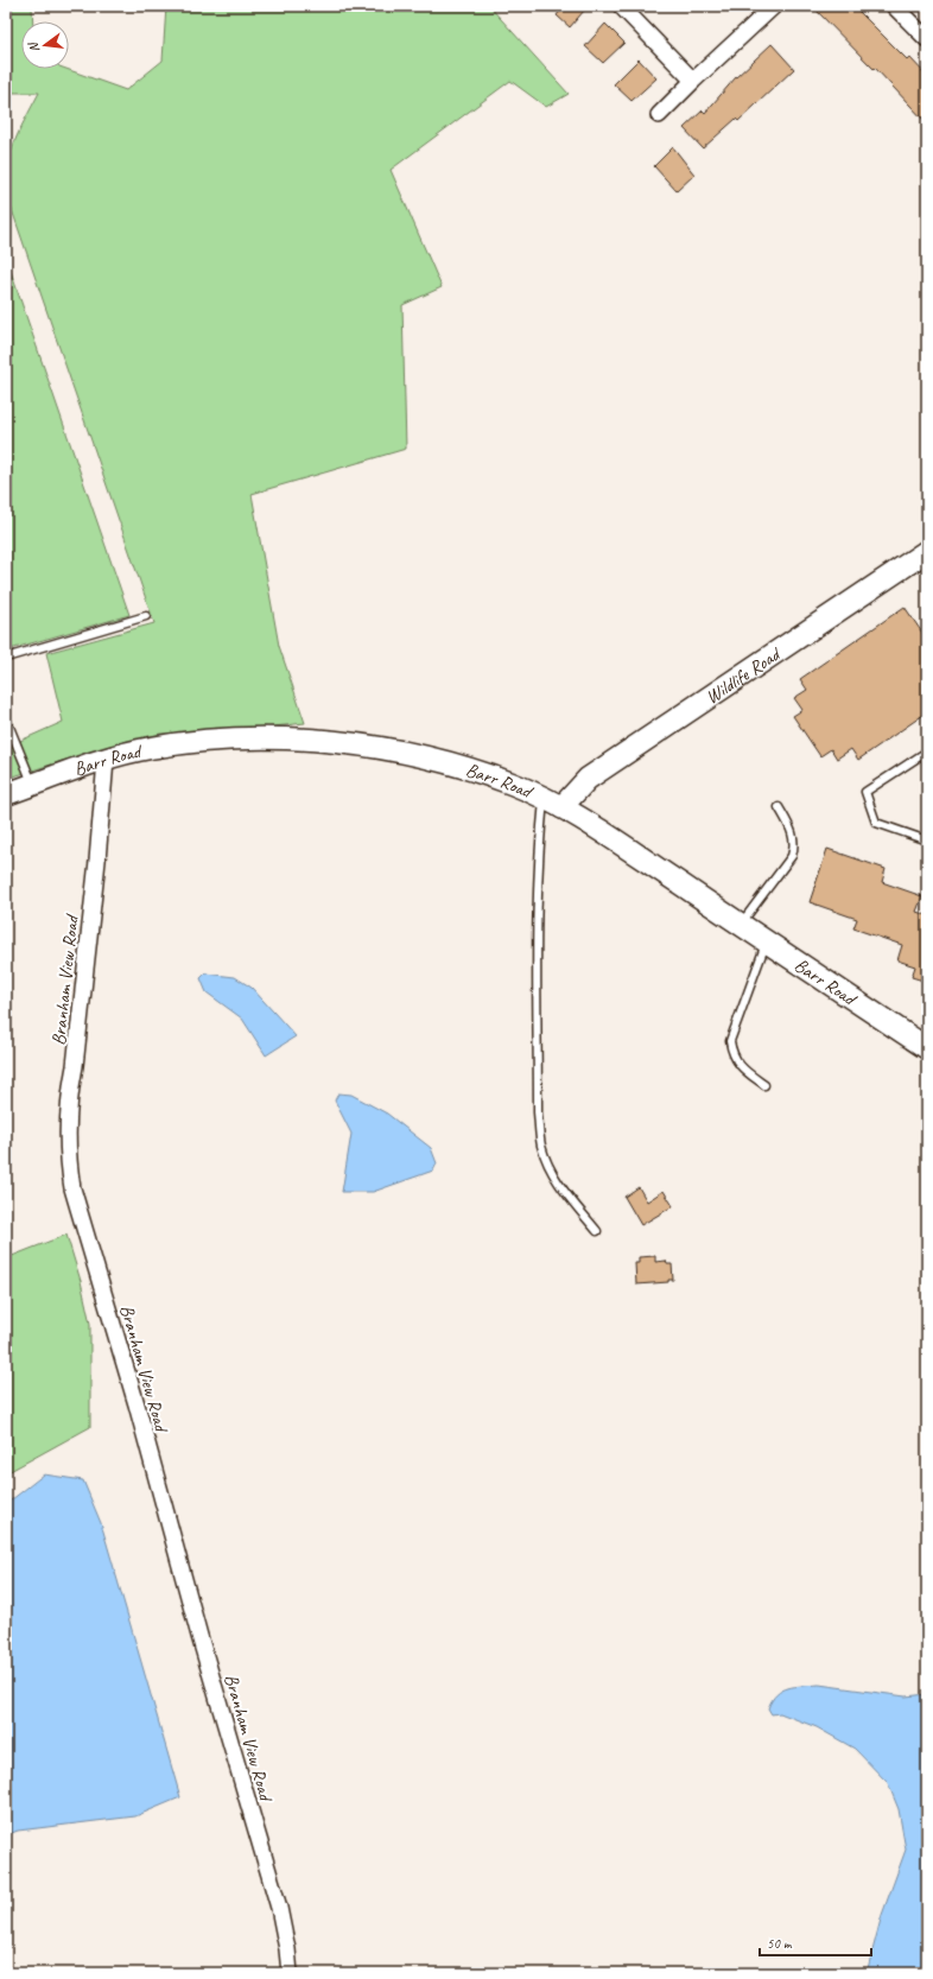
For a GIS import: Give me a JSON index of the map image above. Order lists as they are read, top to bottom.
{
  "streets": {
    "street": ["Wildlife Road", "Barr Road", "Branham View Road"]
  },
  "crossings": [
    ["Wildlife Road", "Barr Road"],
    ["Barr Road", "Branham View Road"]
  ],
  "scale_bar": "50 m",
  "north": "left"
}
